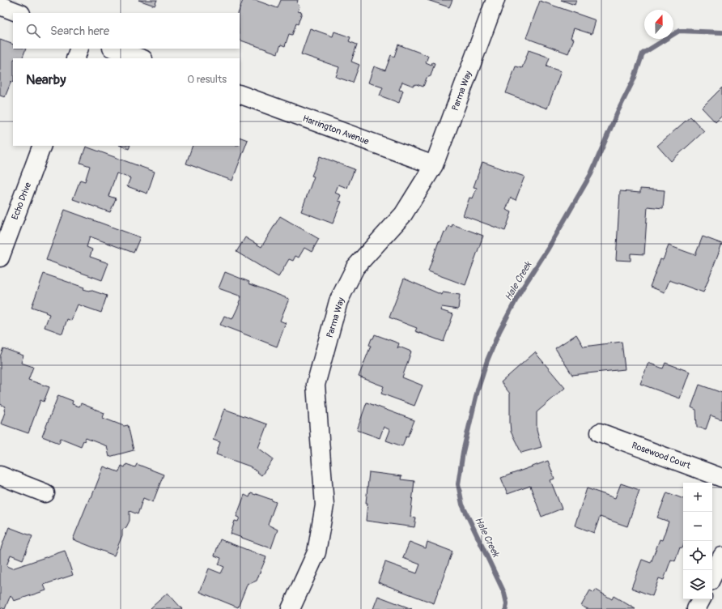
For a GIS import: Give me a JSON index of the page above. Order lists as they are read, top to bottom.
{
  "streets": {
    "street": [
      "Parma Way",
      "Harrington Avenue",
      "Echo Drive",
      "Rosewood Court"
    ]
  },
  "crossings": [
    ["Parma Way", "Harrington Avenue"]
  ],
  "water": ["Hale Creek"],
  "north": "top",
  "page": {
    "search": "Search here",
    "heading": ["Nearby", "0 results"],
    "map_buttons": ["+", "−"]
  }
}
